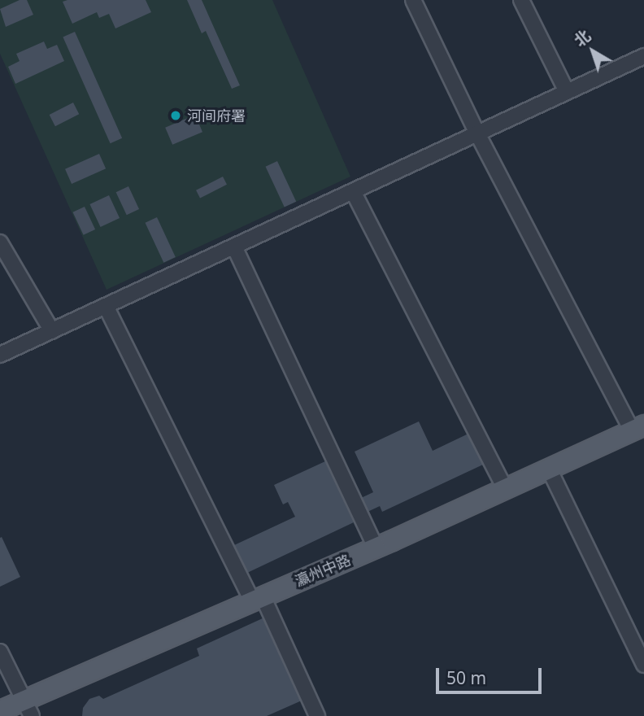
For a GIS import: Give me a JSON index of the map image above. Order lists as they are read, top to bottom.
{
  "streets": {
    "main road": ["瀛州中路"]
  },
  "places": ["河间府署"],
  "scale_bar": "50 m",
  "north": "top left"
}
